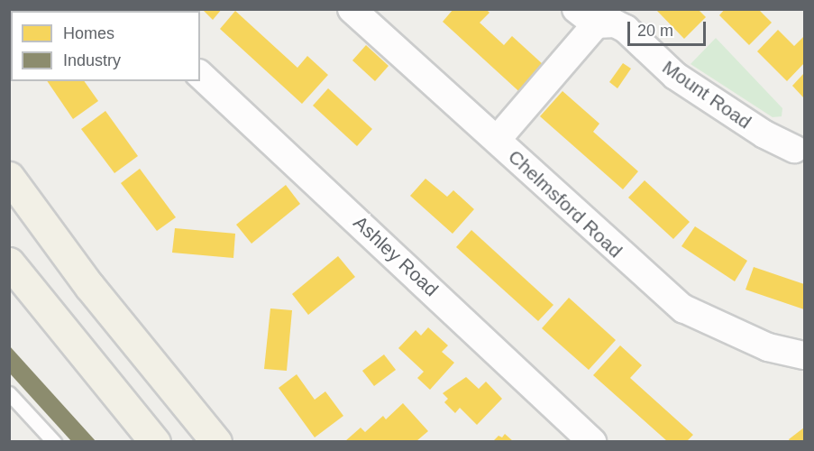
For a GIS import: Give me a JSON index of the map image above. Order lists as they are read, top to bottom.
{
  "streets": {
    "street": ["Mount Road", "Chelmsford Road", "Ashley Road"]
  },
  "crossings": [
    ["Mount Road", "Chelmsford Road"]
  ],
  "legend": ["Homes", "Industry"],
  "scale_bar": "20 m"
}
